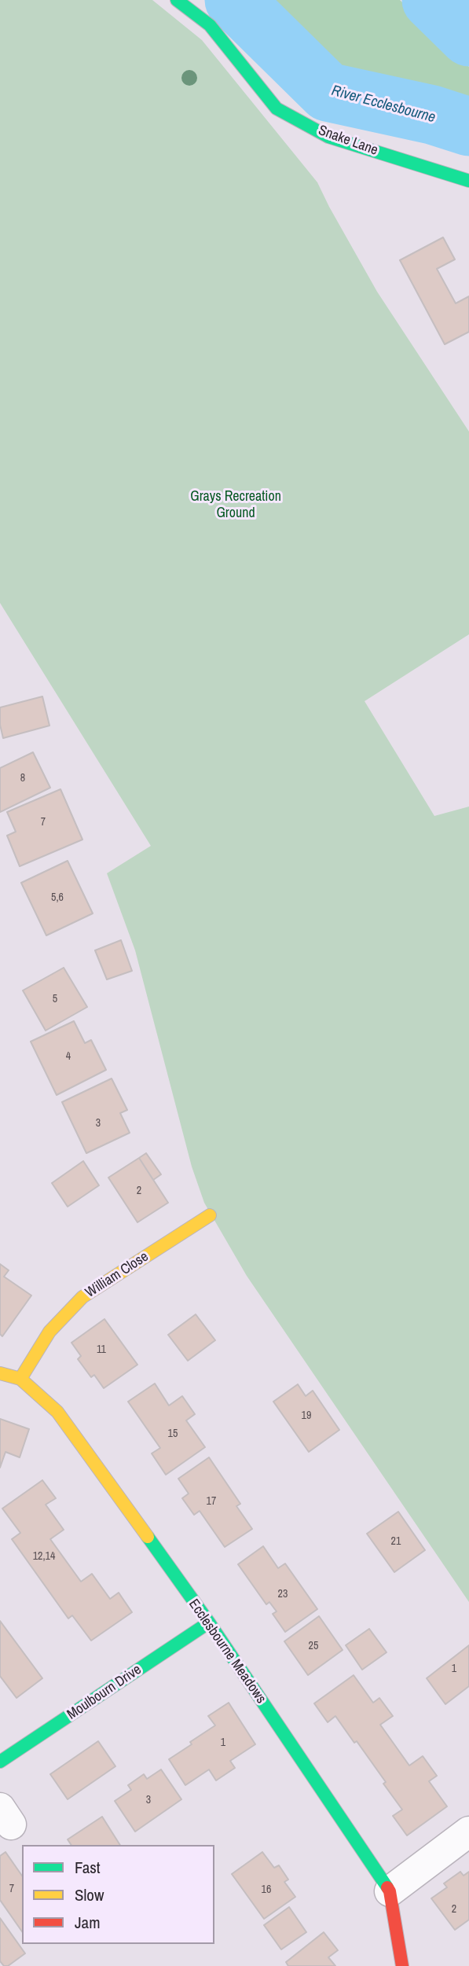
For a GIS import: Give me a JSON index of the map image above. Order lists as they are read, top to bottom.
{
  "streets": {
    "street": [
      "Snake Lane",
      "William Close",
      "Ecclesbourne Meadows",
      "Moulbourn Drive"
    ]
  },
  "crossings": [
    ["William Close", "Ecclesbourne Meadows"],
    ["Ecclesbourne Meadows", "Moulbourn Drive"]
  ],
  "water": ["River Ecclesbourne"],
  "parks": ["Grays Recreation Ground"],
  "house_numbers": [
    "8",
    "7",
    "5,6",
    "5",
    "4",
    "3",
    "2",
    "11",
    "19",
    "15",
    "17",
    "21",
    "12,14",
    "23",
    "25",
    "1",
    "1",
    "3",
    "7",
    "16",
    "2"
  ],
  "legend": ["Fast", "Slow", "Jam"]
}
